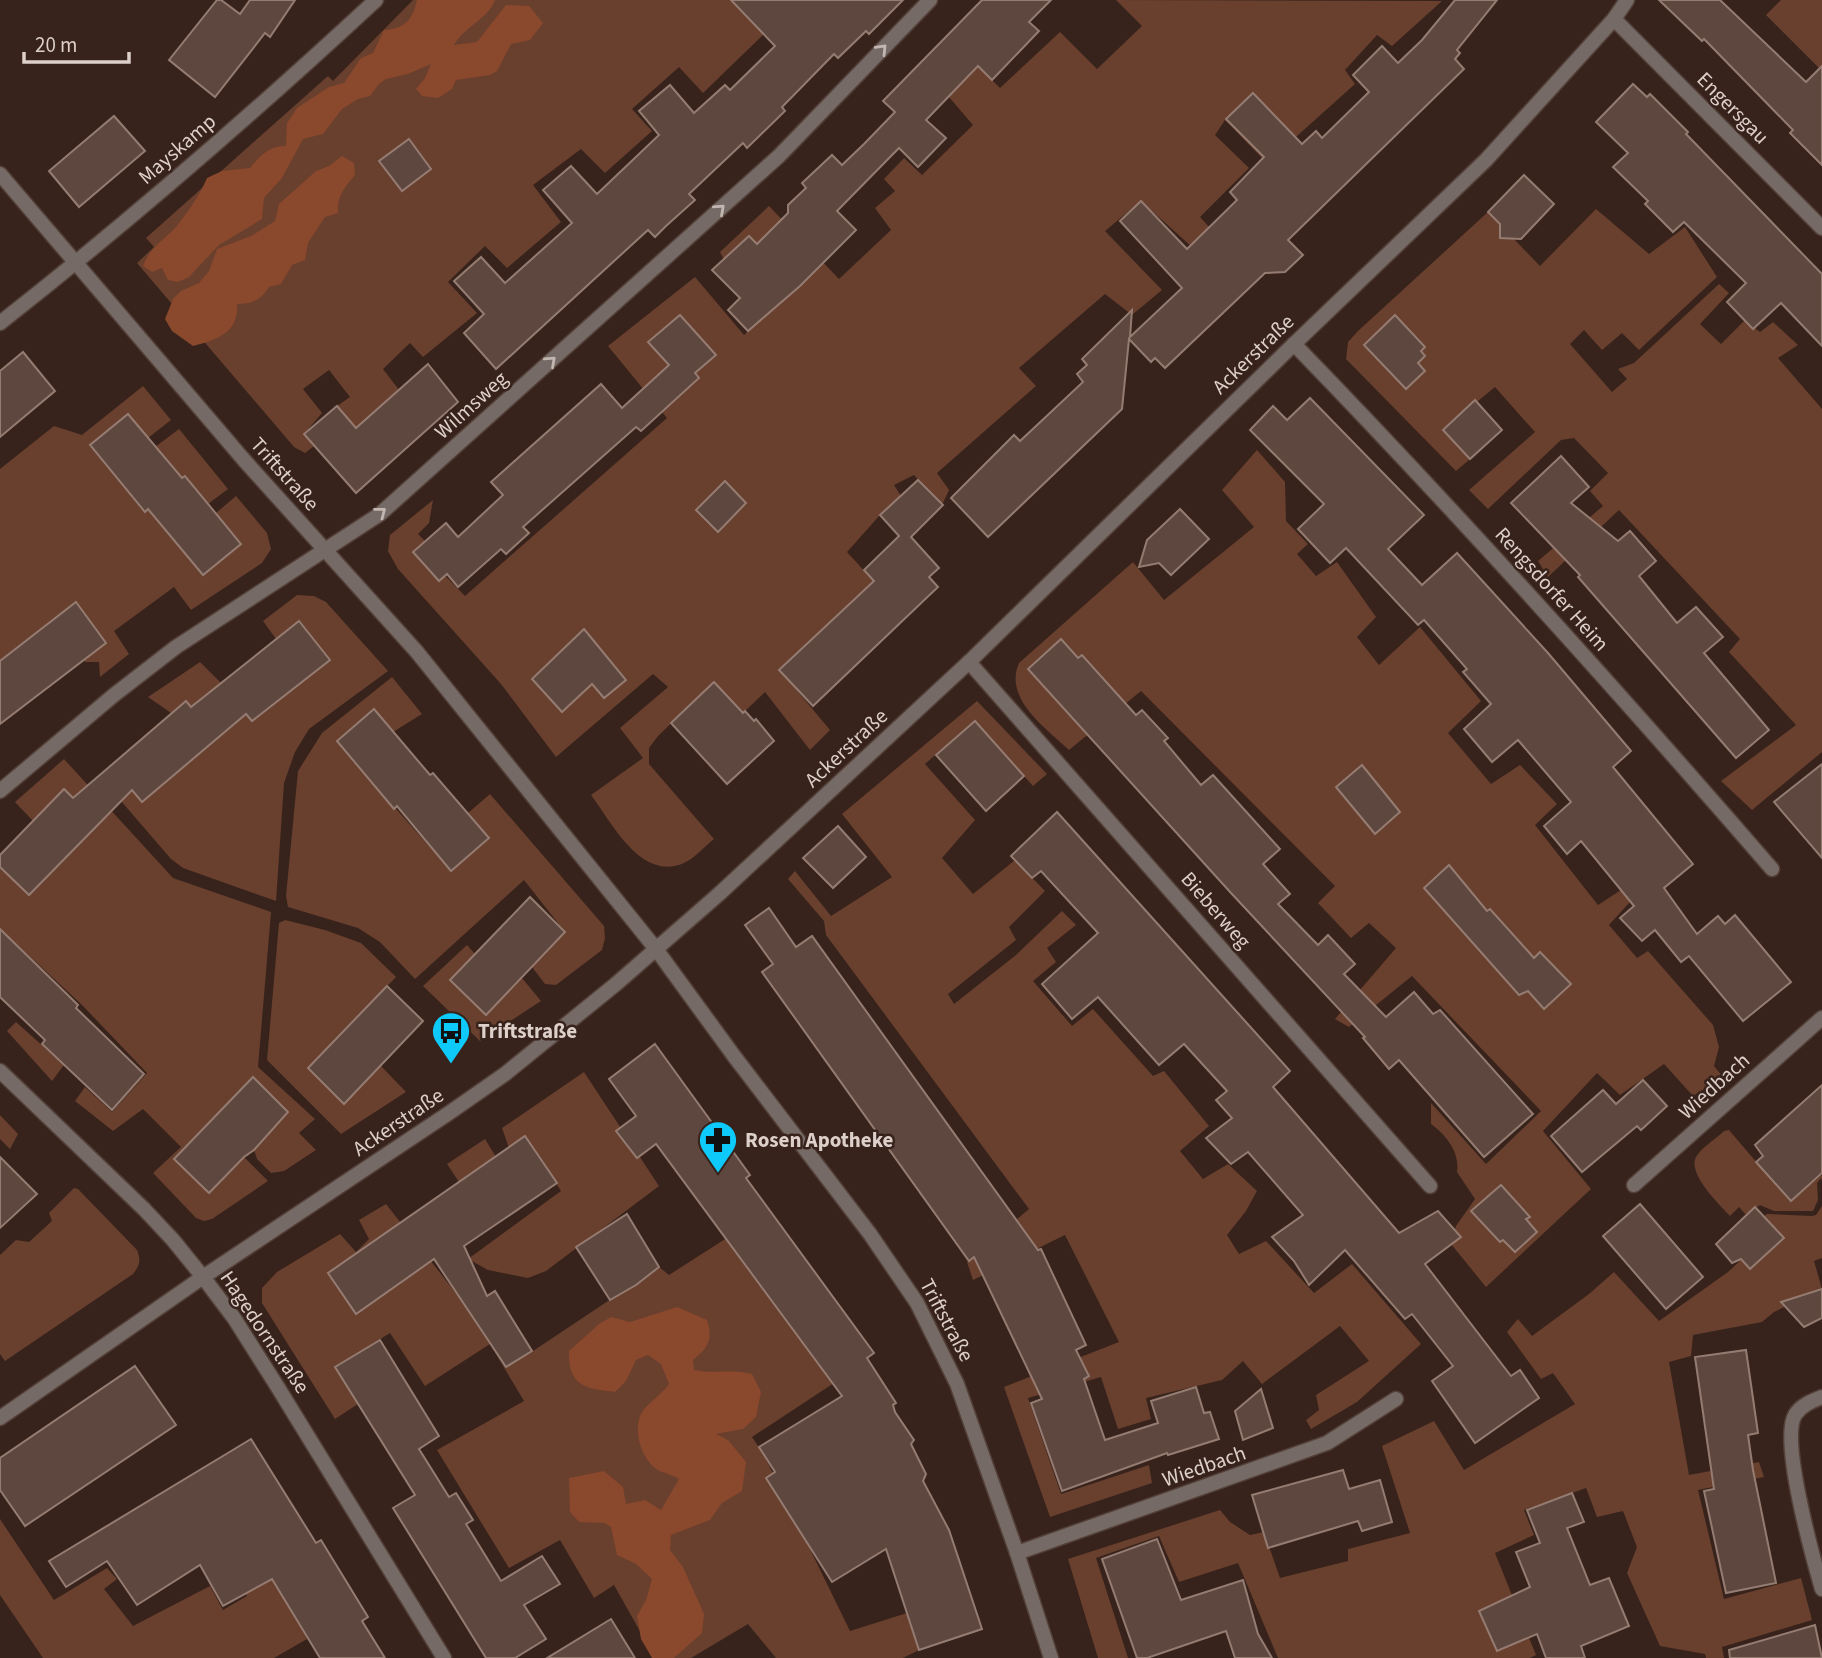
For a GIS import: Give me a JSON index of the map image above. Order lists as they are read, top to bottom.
{
  "streets": {
    "street": [
      "Engersgau",
      "Mayskamp",
      "Ackerstraße",
      "Wilmsweg",
      "Triftstraße",
      "Rengsdorfer Heim",
      "Bieberweg",
      "Wiedbach",
      "Hagedornstraße"
    ]
  },
  "crossings": [
    ["Engersgau", "Ackerstraße"],
    ["Mayskamp", "Triftstraße"],
    ["Ackerstraße", "Triftstraße"],
    ["Ackerstraße", "Rengsdorfer Heim"],
    ["Ackerstraße", "Bieberweg"],
    ["Ackerstraße", "Hagedornstraße"],
    ["Wilmsweg", "Triftstraße"],
    ["Triftstraße", "Wiedbach"]
  ],
  "one_way": ["Wilmsweg"],
  "places": {
    "bus stop": ["Triftstraße"],
    "pharmacy": ["Rosen Apotheke"]
  },
  "scale_bar": "20 m"
}
